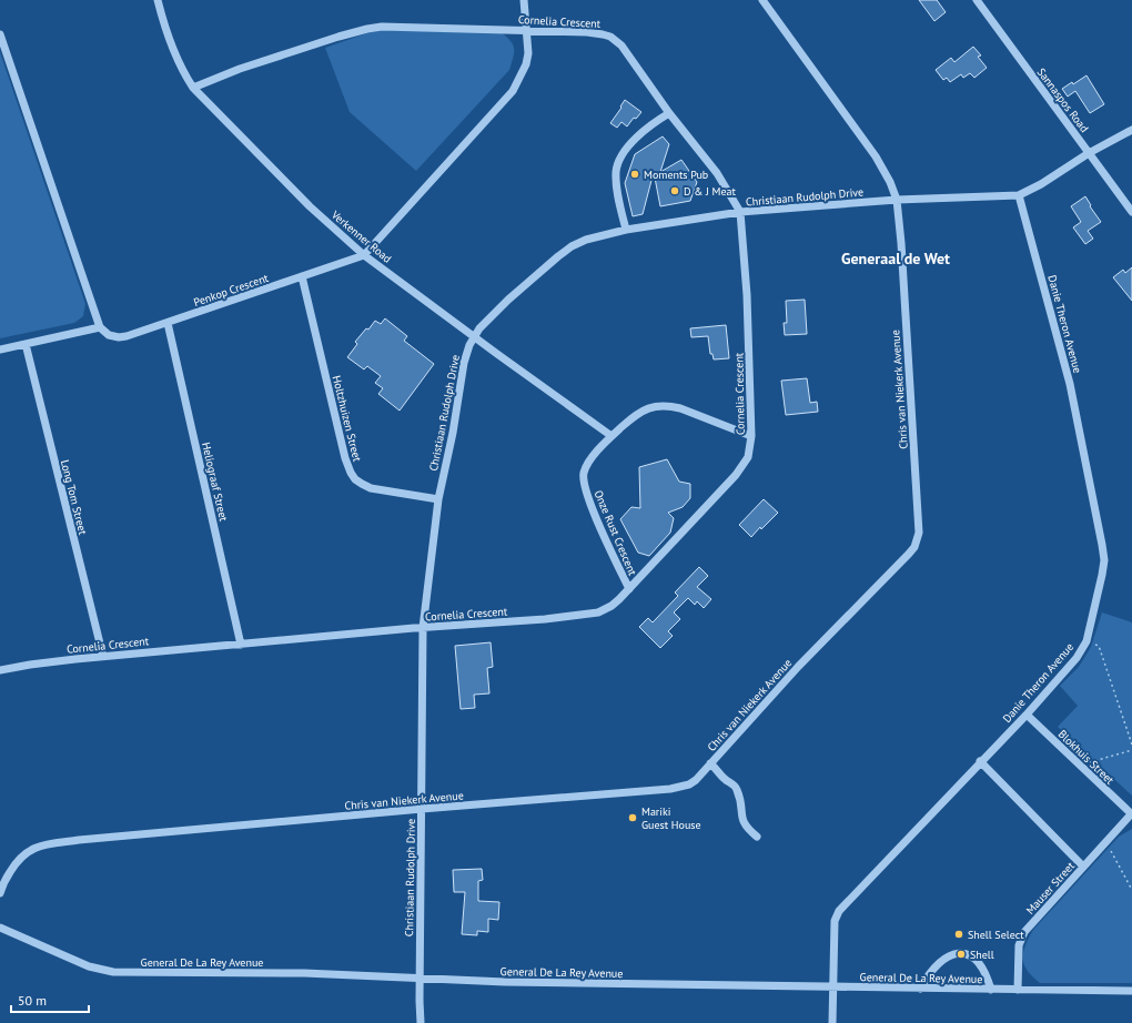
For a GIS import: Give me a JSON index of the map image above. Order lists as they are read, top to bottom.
{
  "streets": {
    "street": [
      "Cornelia Crescent",
      "Sannaspos Road",
      "Christiaan Rudolph Drive",
      "Verkenner Road",
      "Penkop Crescent",
      "Danie Theron Avenue",
      "Chris van Niekerk Avenue",
      "Holtzhuizen Street",
      "Heliograaf Street",
      "Long Tom Street",
      "Onze Rust Crescent",
      "Blokhuis Street",
      "Mauser Street",
      "General De La Rey Avenue"
    ]
  },
  "crossings": [
    ["Cornelia Crescent", "Christiaan Rudolph Drive"],
    ["Cornelia Crescent", "Verkenner Road"],
    ["Cornelia Crescent", "Penkop Crescent"],
    ["Cornelia Crescent", "Heliograaf Street"],
    ["Cornelia Crescent", "Long Tom Street"],
    ["Cornelia Crescent", "Onze Rust Crescent"],
    ["Sannaspos Road", "Christiaan Rudolph Drive"],
    ["Christiaan Rudolph Drive", "Verkenner Road"],
    ["Christiaan Rudolph Drive", "Danie Theron Avenue"],
    ["Christiaan Rudolph Drive", "Chris van Niekerk Avenue"],
    ["Christiaan Rudolph Drive", "Holtzhuizen Street"],
    ["Christiaan Rudolph Drive", "General De La Rey Avenue"],
    ["Verkenner Road", "Penkop Crescent"],
    ["Verkenner Road", "Onze Rust Crescent"],
    ["Penkop Crescent", "Holtzhuizen Street"],
    ["Penkop Crescent", "Heliograaf Street"],
    ["Danie Theron Avenue", "Blokhuis Street"],
    ["Danie Theron Avenue", "General De La Rey Avenue"],
    ["Blokhuis Street", "Mauser Street"],
    ["Mauser Street", "General De La Rey Avenue"]
  ],
  "districts": ["Generaal de Wet"],
  "places": [
    "Moments Pub",
    "D & J Meat",
    "Mariki Guest House",
    "Shell Select",
    "Shell"
  ],
  "scale_bar": "50 m"
}
